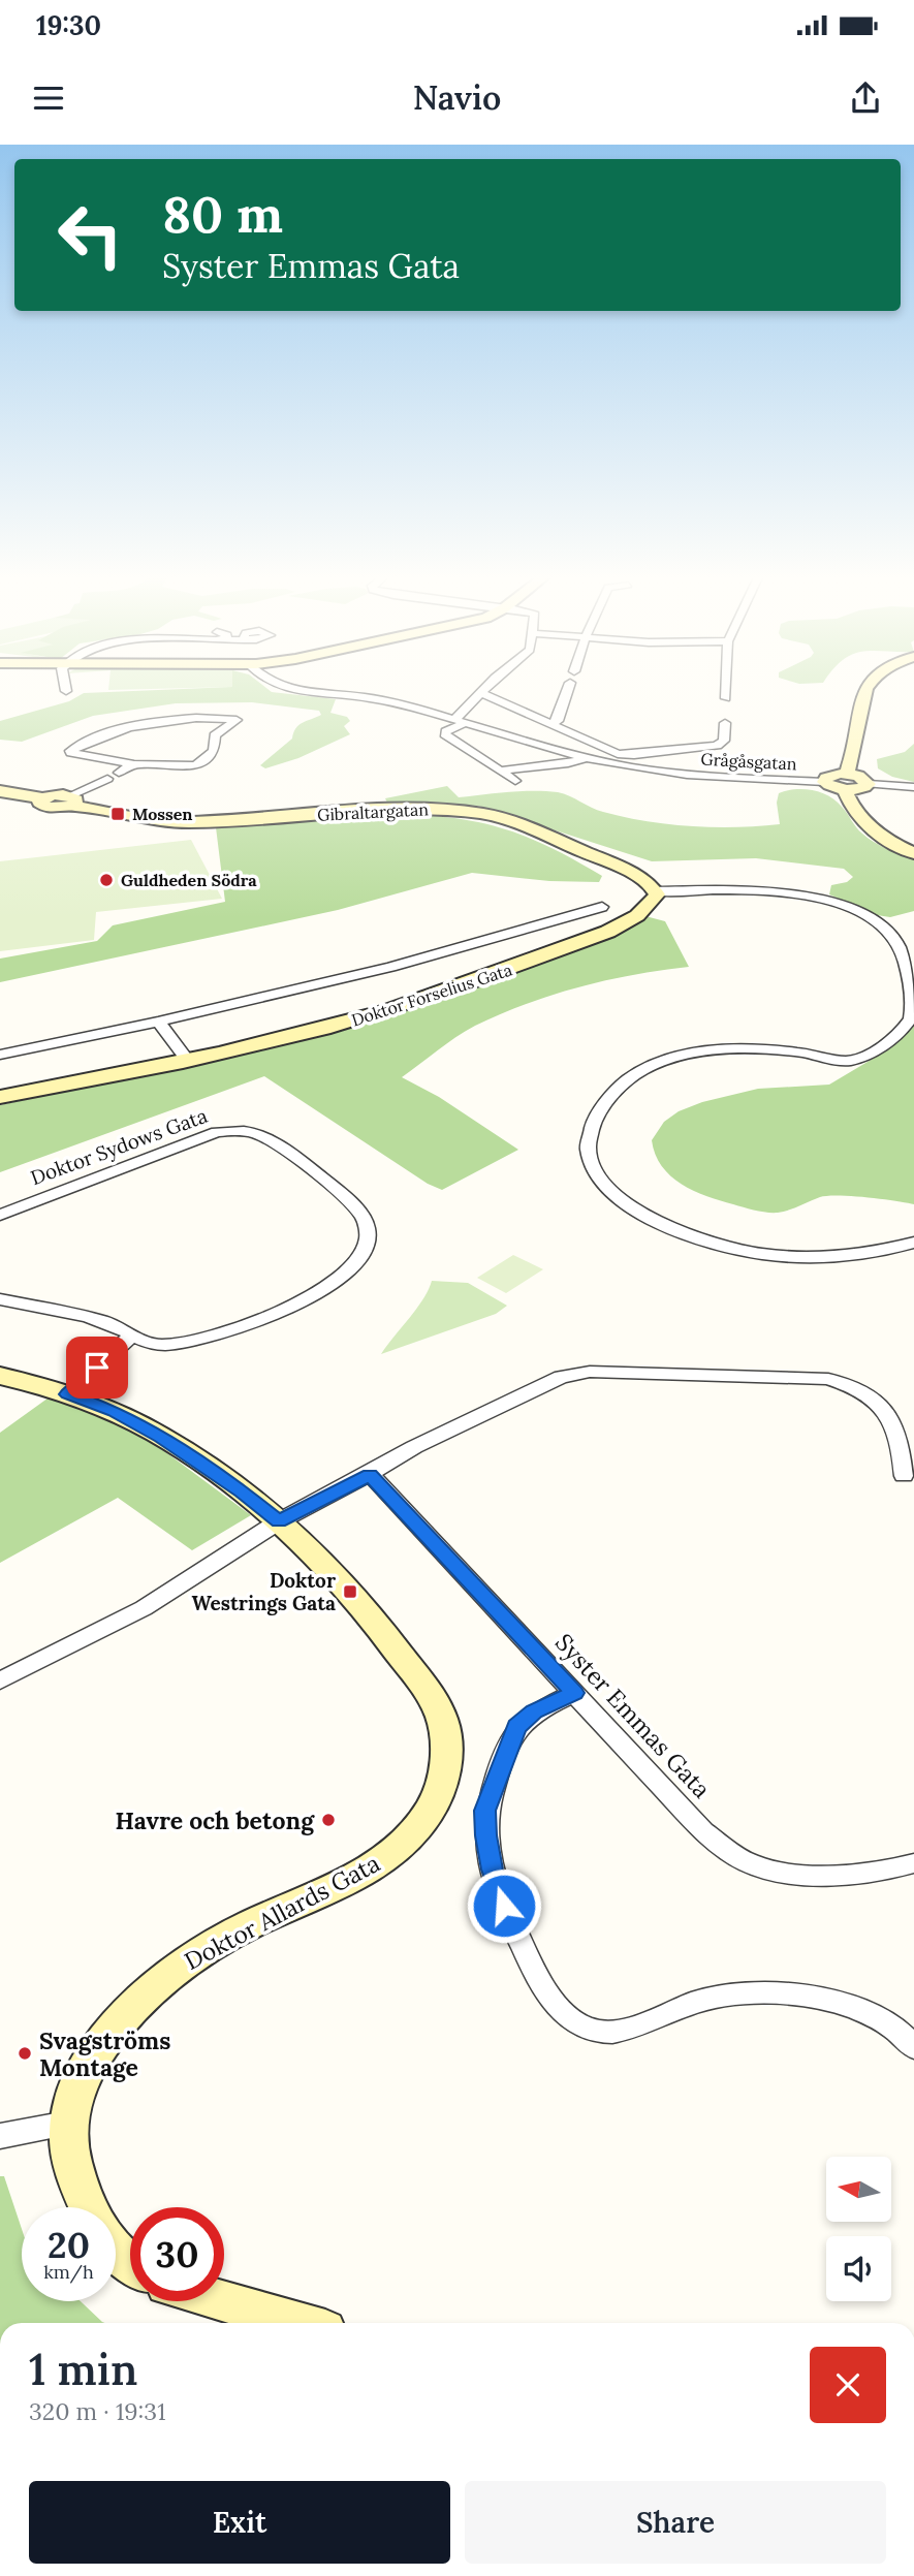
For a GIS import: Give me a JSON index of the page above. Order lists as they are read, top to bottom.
{
  "streets": {
    "street": [
      "Grågåsgatan",
      "Gibraltargatan",
      "Doktor Forselius Gata",
      "Doktor Sydows Gata",
      "Syster Emmas Gata",
      "Doktor Allards Gata"
    ]
  },
  "crossings": [
    ["Gibraltargatan", "Doktor Forselius Gata"]
  ],
  "places": {
    "transit": ["Mossen", "Doktor Westrings Gata"],
    "other": ["Guldheden Södra", "Havre och betong", "Svagströms Montage"]
  },
  "north": "left",
  "page": {
    "status": "19:30",
    "header": "Navio",
    "turn": ["80 m", "Syster Emmas Gata"],
    "speed": "20 km/h",
    "limit": "30",
    "heading": ["1 min", "320 m · 19:31"],
    "buttons": ["Exit", "Share"]
  }
}
